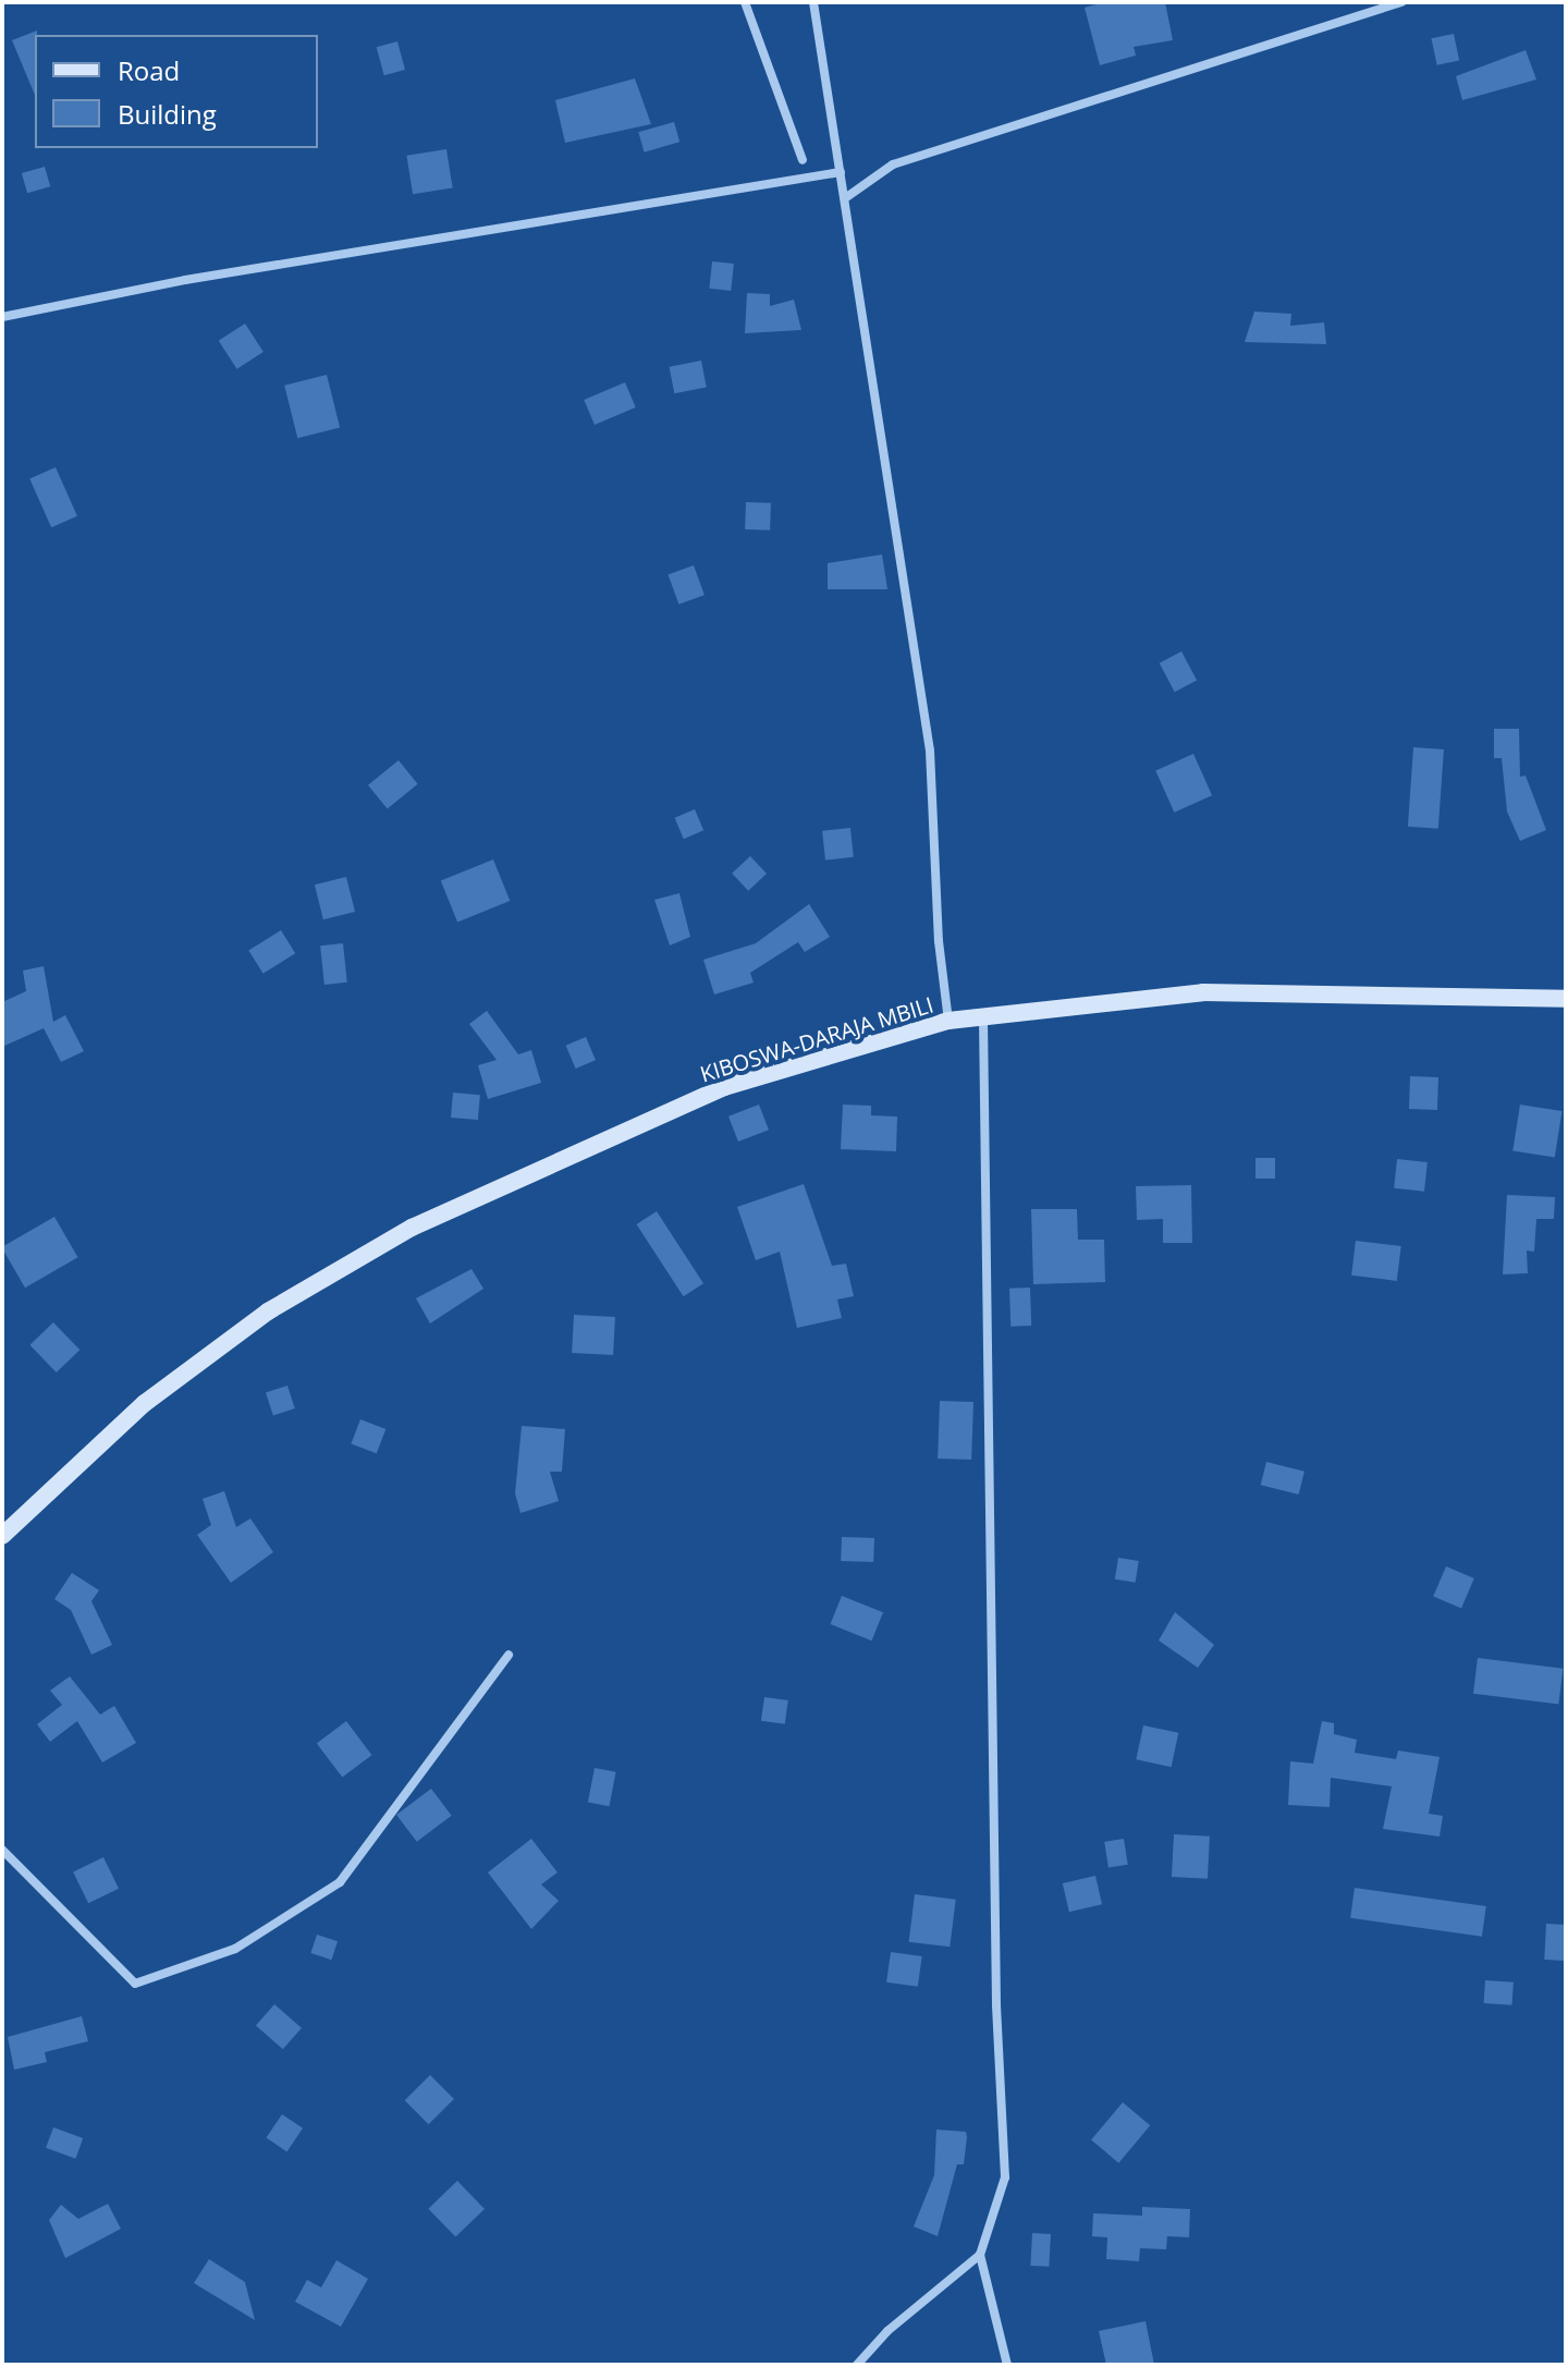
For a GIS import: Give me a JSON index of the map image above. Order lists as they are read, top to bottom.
{
  "streets": {
    "main road": ["KIBOSWA-DARAJA MBILI"]
  },
  "legend": ["Road", "Building"]
}
